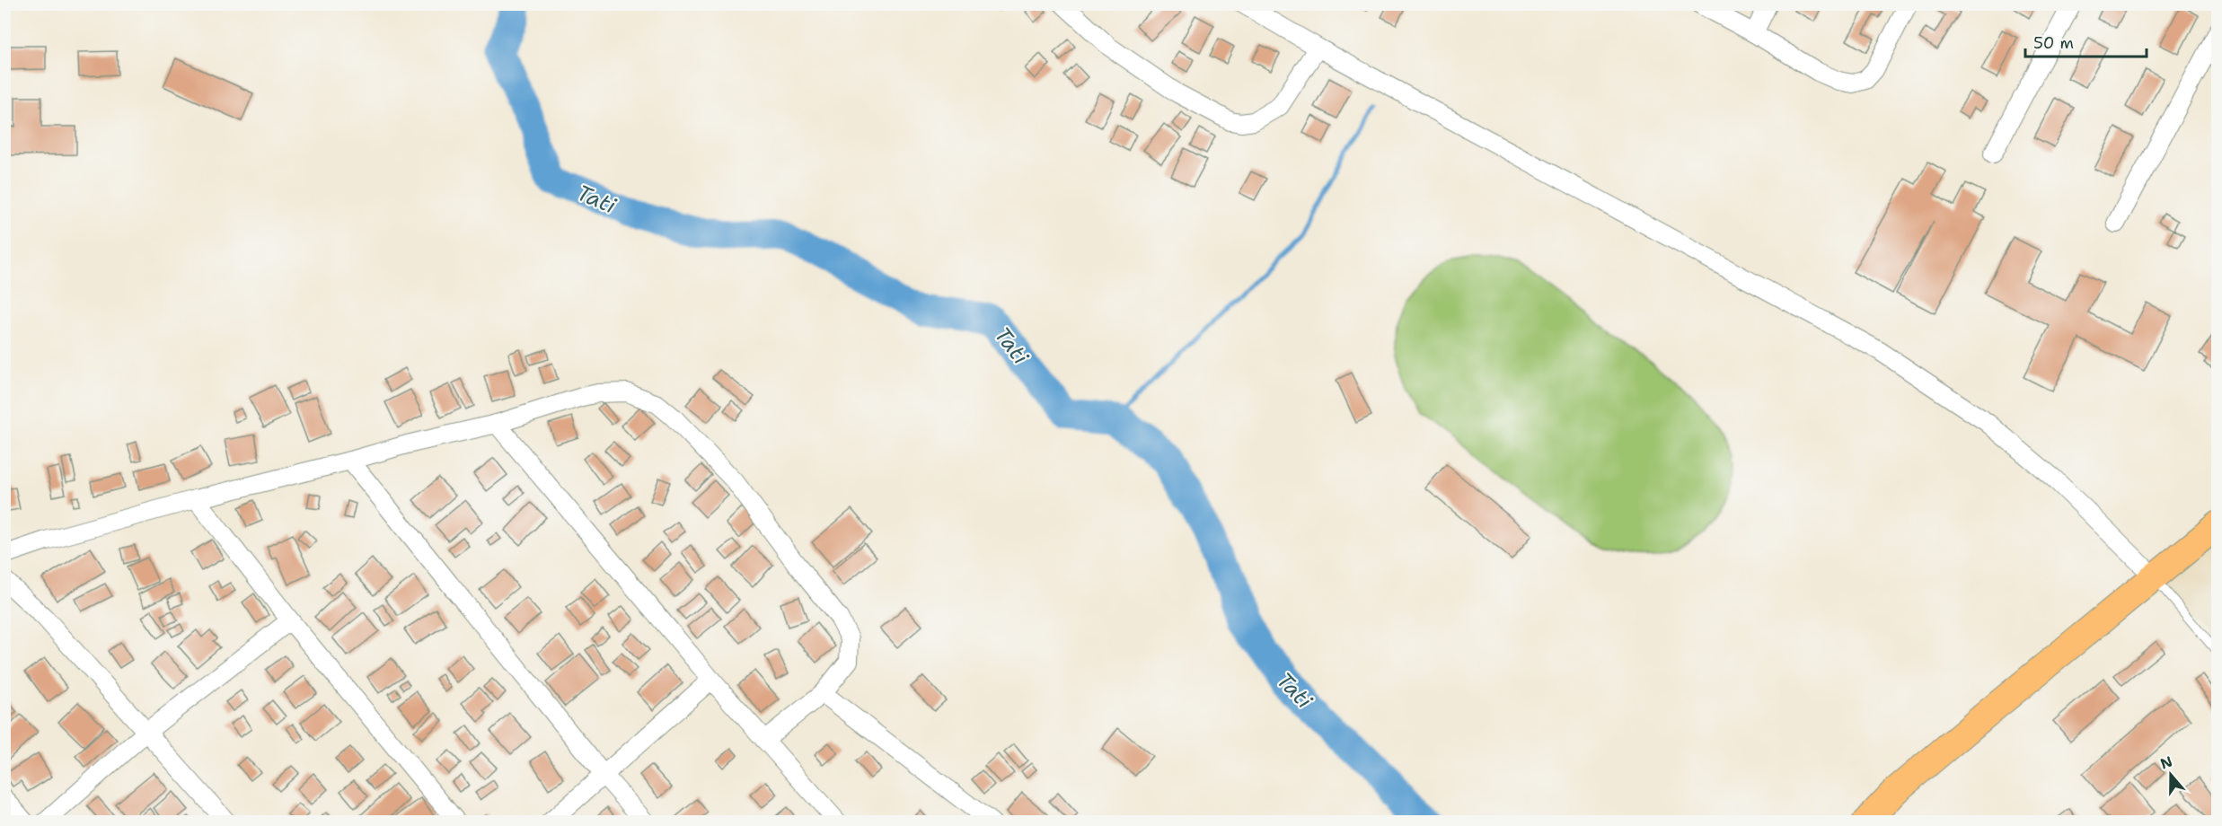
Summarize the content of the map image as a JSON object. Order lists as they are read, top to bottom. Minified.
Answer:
{"water":["Tati"],"scale_bar":"50 m","north":"top"}
